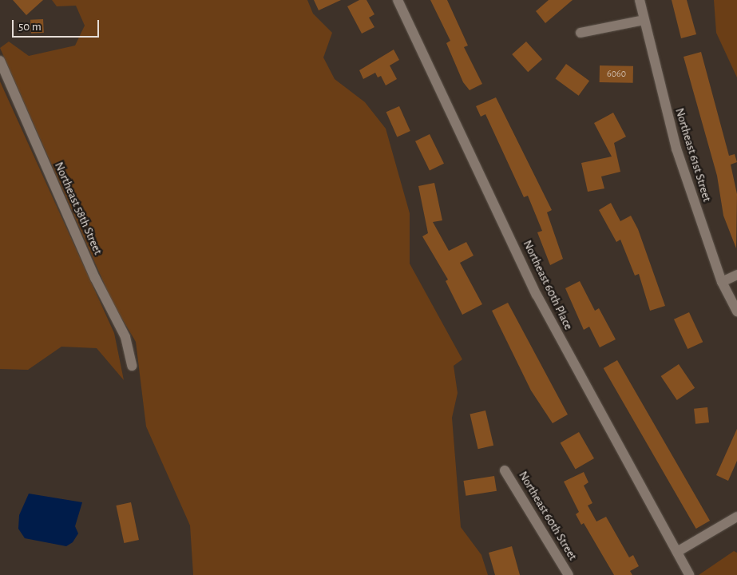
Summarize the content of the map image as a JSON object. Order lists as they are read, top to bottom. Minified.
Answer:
{"streets":{"street":["Northeast 61st Street","Northeast 58th Street","Northeast 60th Place","Northeast 60th Street"]},"house_numbers":["6060"],"scale_bar":"50 m"}
